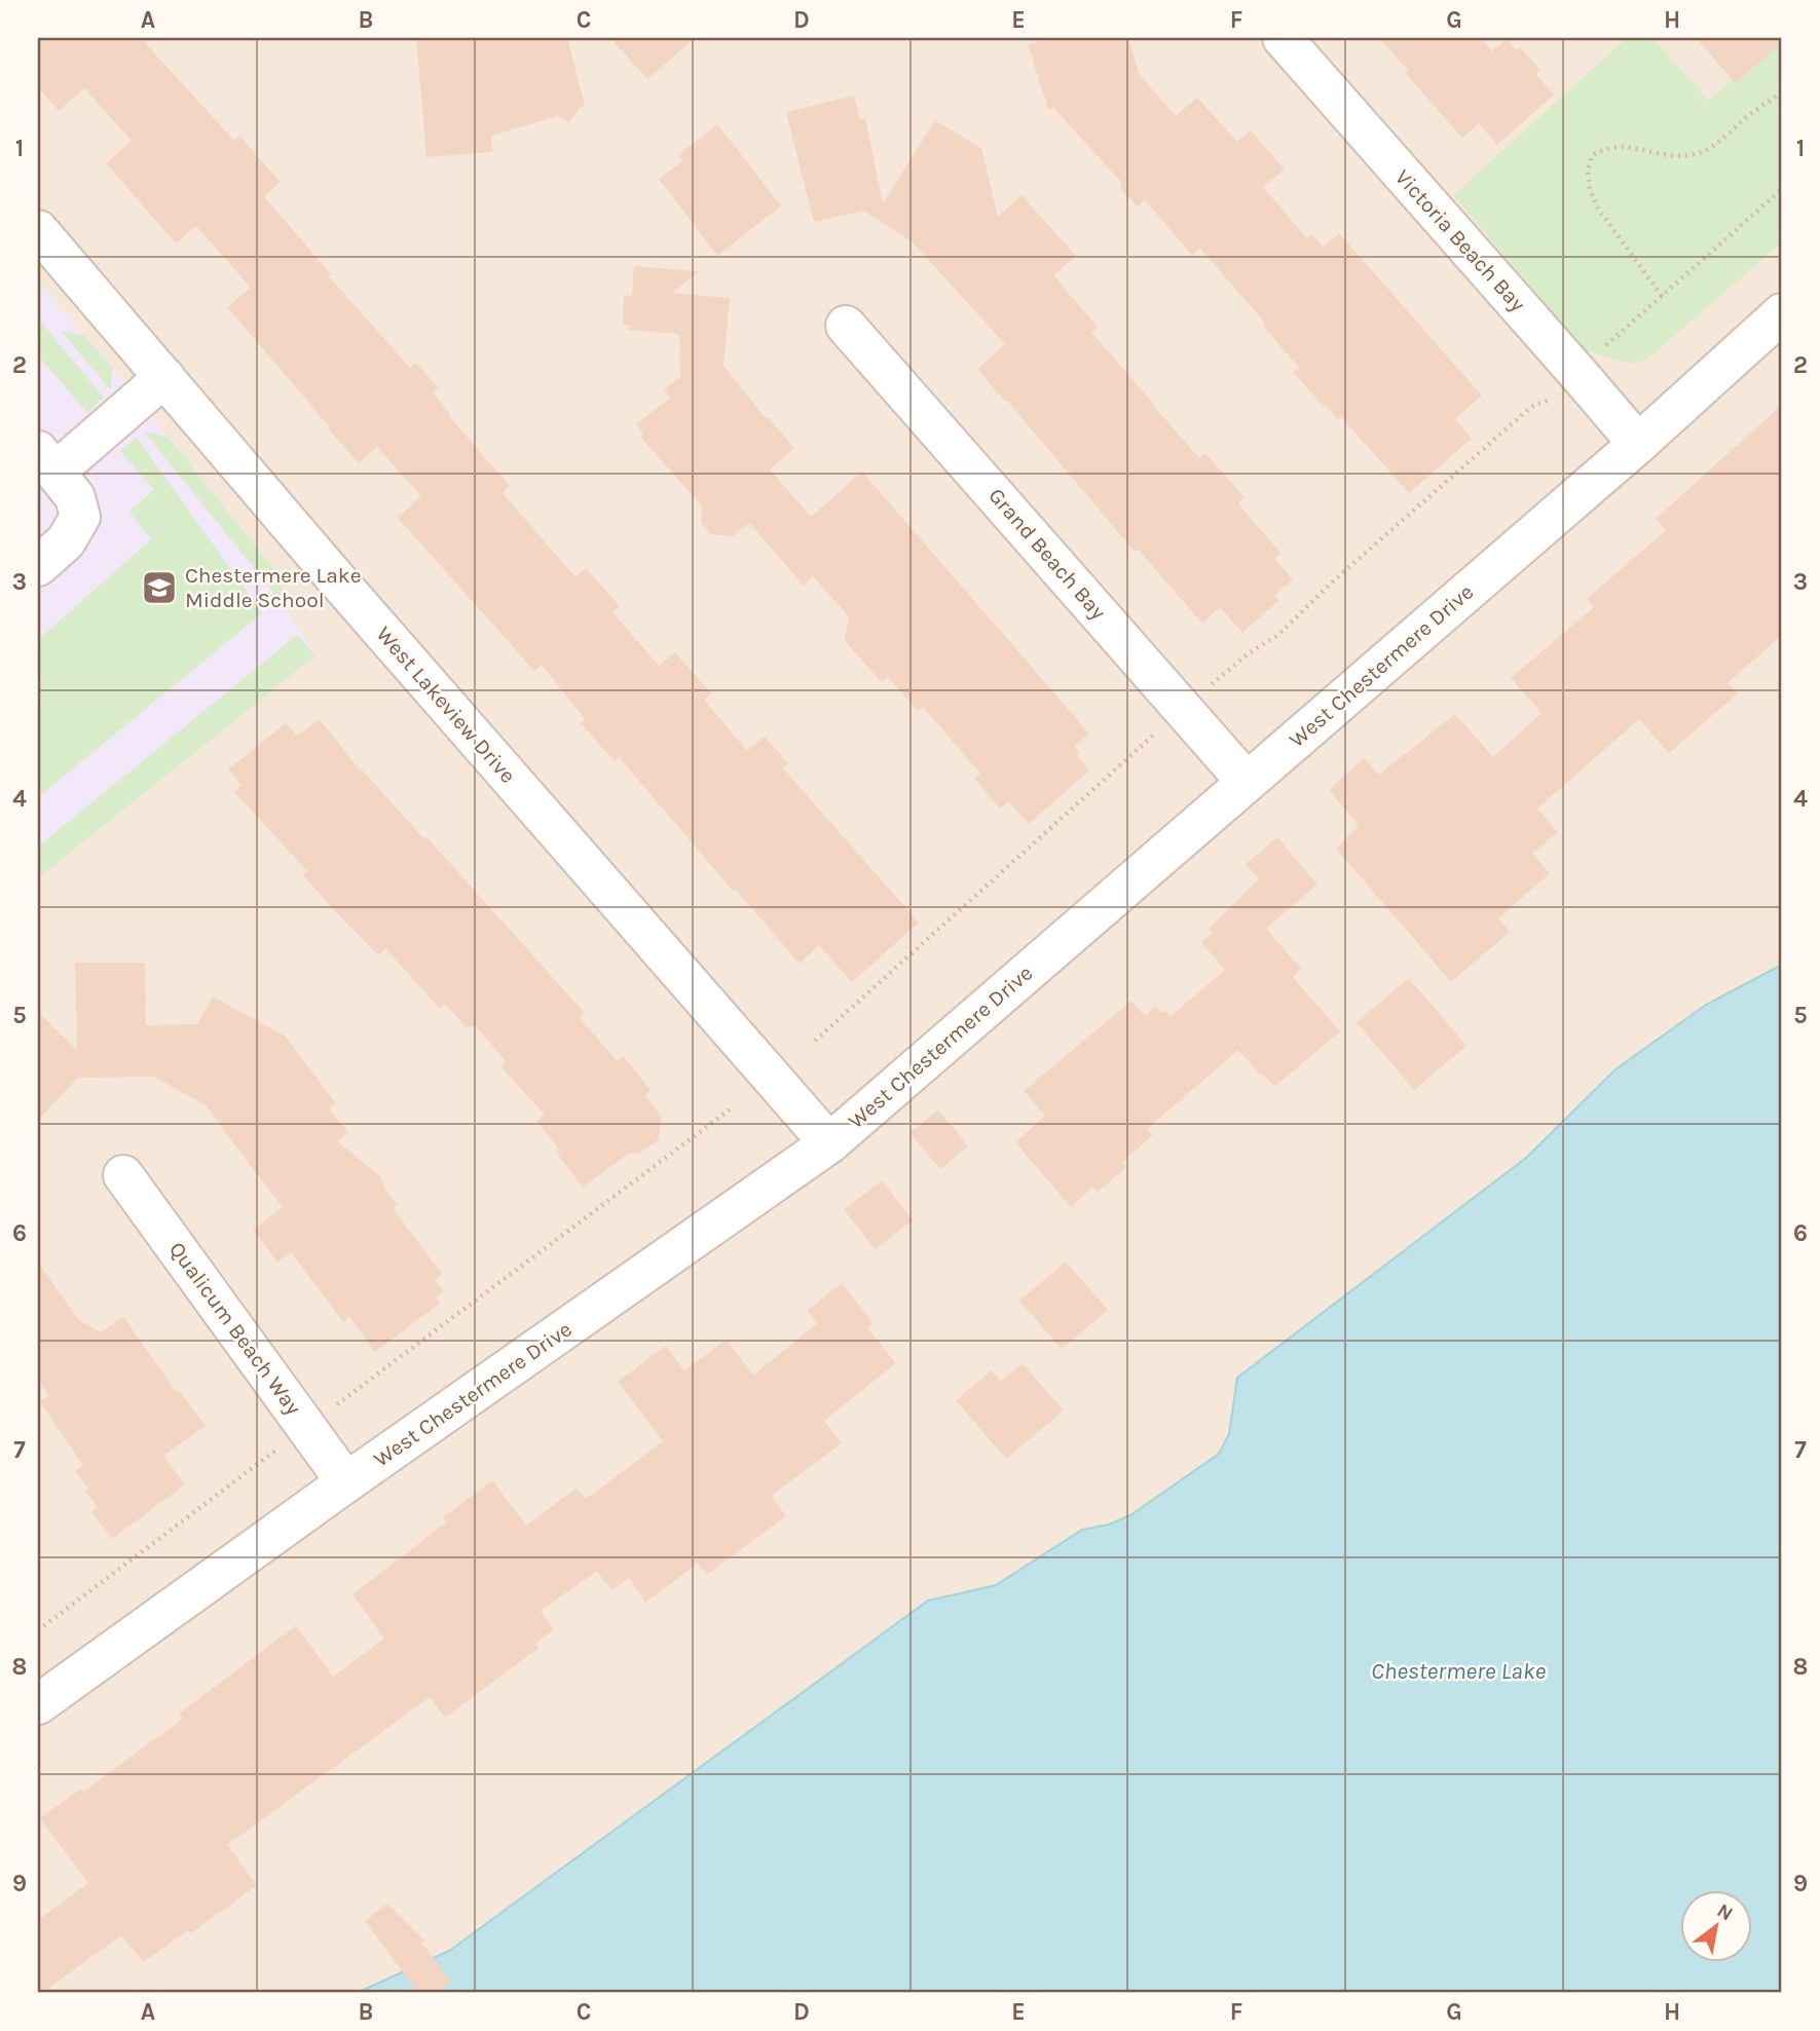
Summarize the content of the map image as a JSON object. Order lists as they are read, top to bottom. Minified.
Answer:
{"streets":{"street":["Victoria Beach Bay","Grand Beach Bay","West Chestermere Drive","West Lakeview Drive","Qualicum Beach Way"]},"crossings":[["Victoria Beach Bay","West Chestermere Drive"],["Grand Beach Bay","West Chestermere Drive"],["West Chestermere Drive","West Lakeview Drive"],["West Chestermere Drive","Qualicum Beach Way"]],"water":["Chestermere Lake"],"places":{"school or university":["Chestermere Lake Middle School"]},"north":"top right","grid":{"columns":["A","B","C","D","E","F","G","H"],"rows":["1","2","3","4","5","6","7","8","9"]}}
